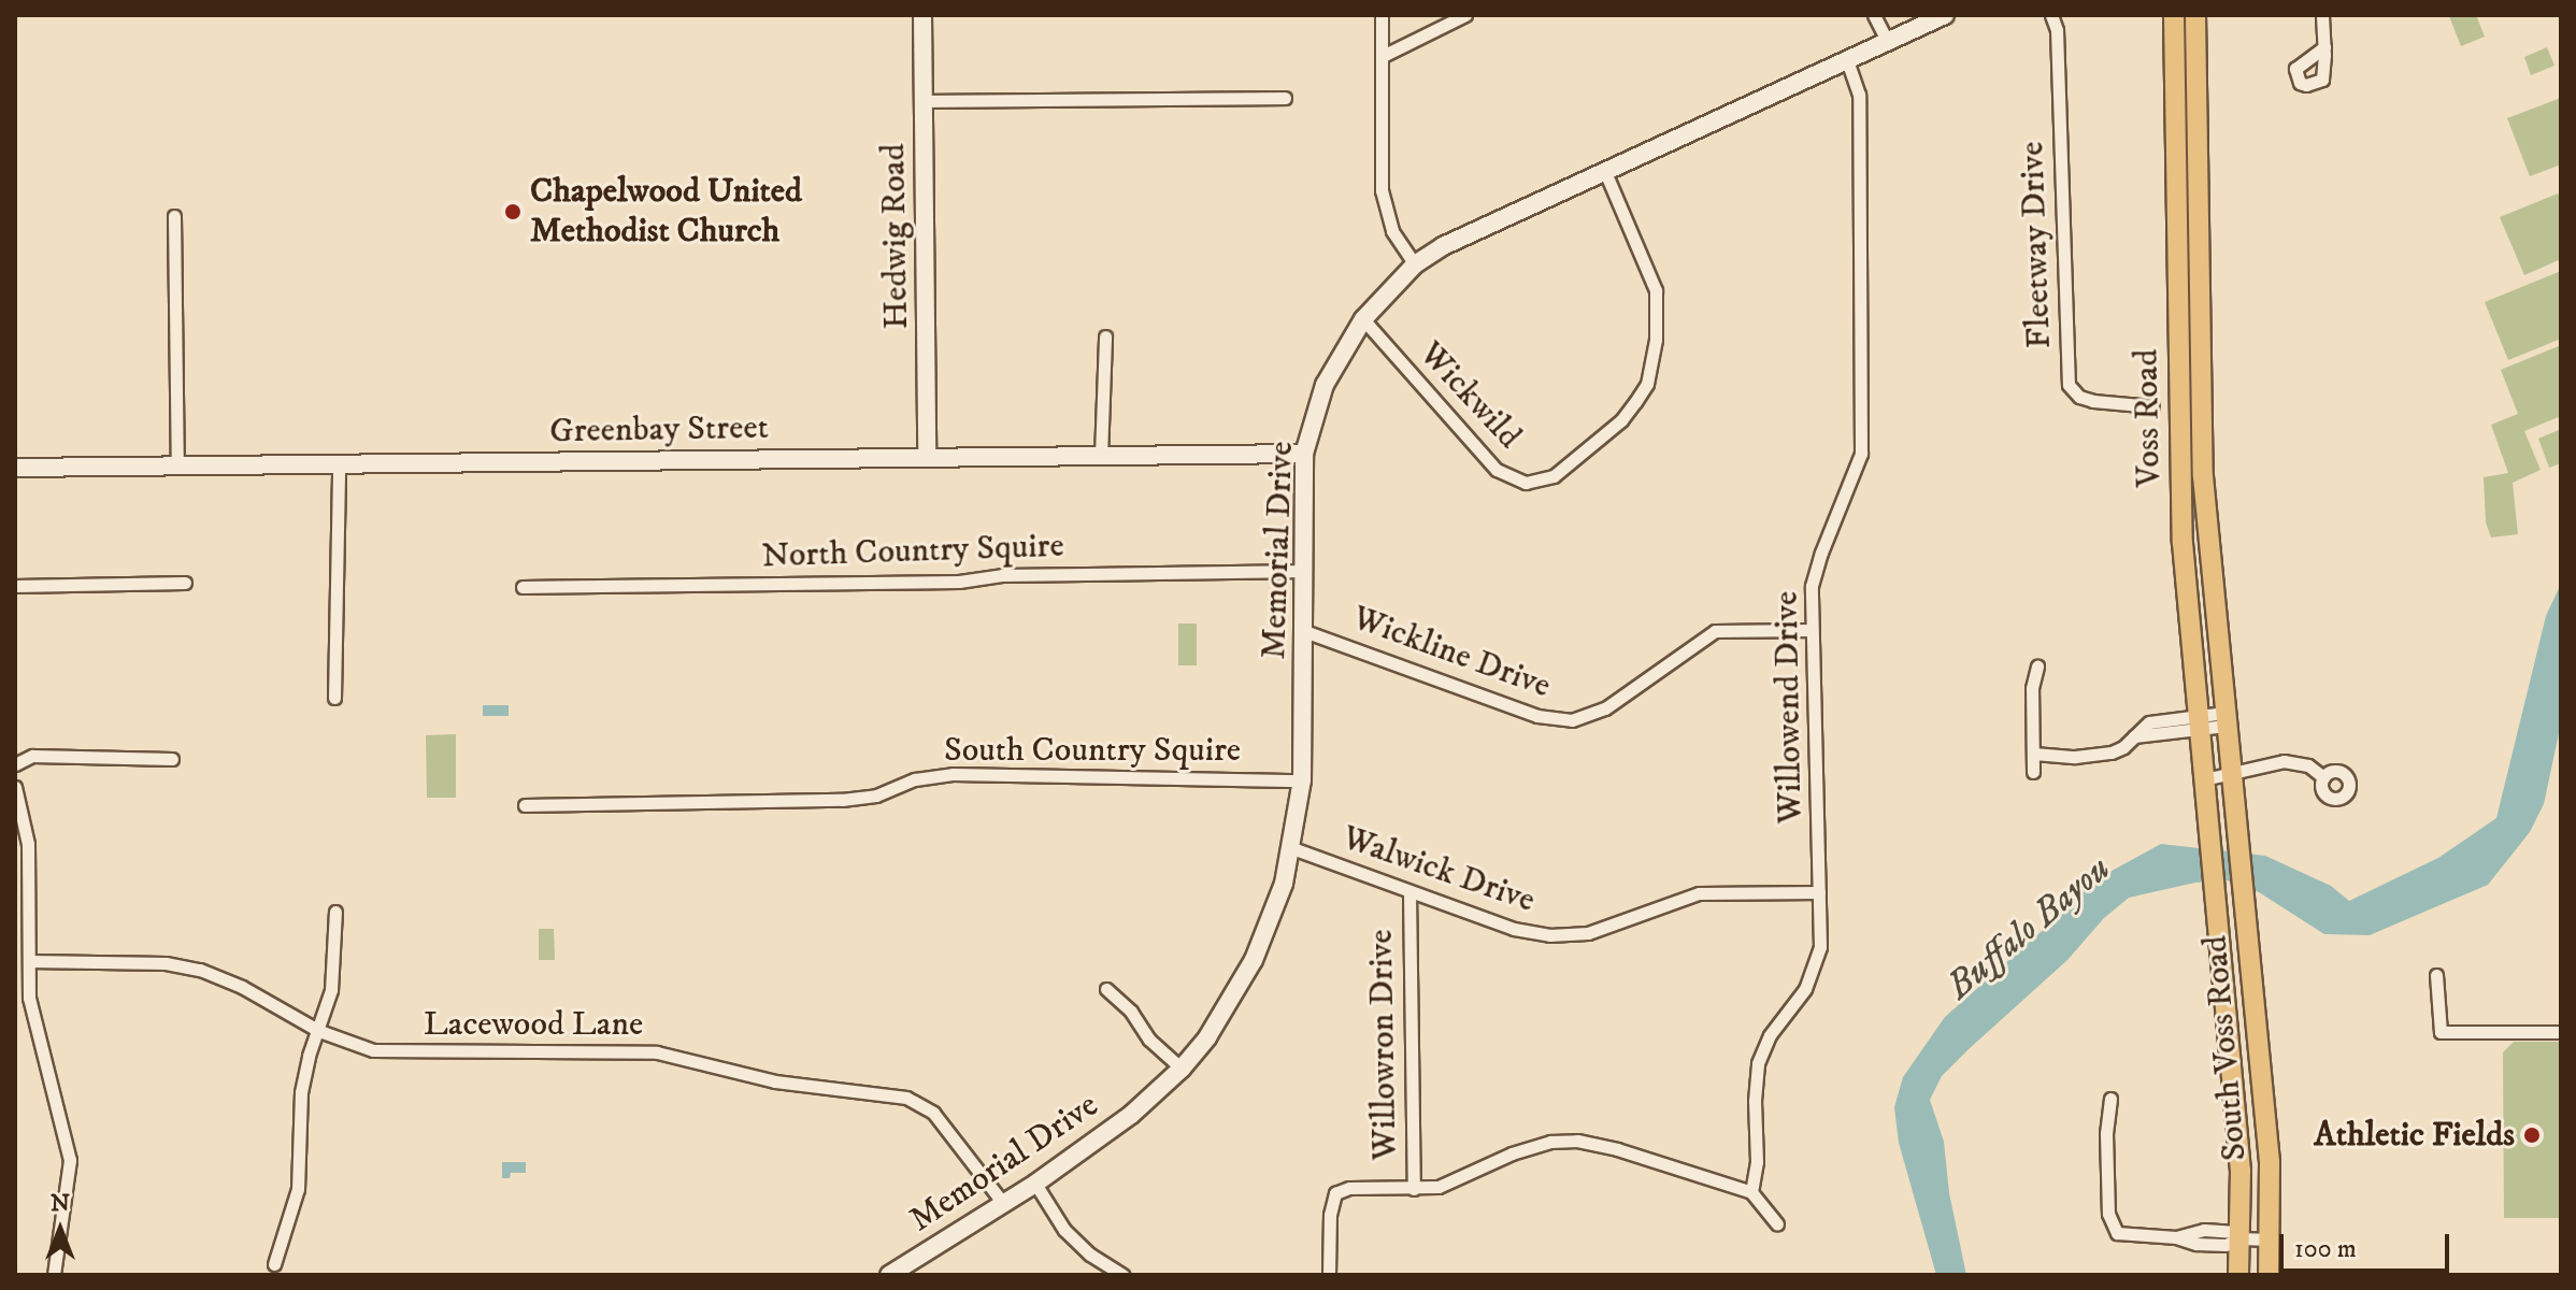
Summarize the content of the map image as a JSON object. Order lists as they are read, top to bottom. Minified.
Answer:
{"streets":{"main road":["Voss Road","South Voss Road"],"street":["Hedwig Road","Fleetway Drive","Wickwild","Greenbay Street","Memorial Drive","North Country Squire","Wickline Drive","Willowend Drive","South Country Squire","Walwick Drive","Lacewood Lane","Willowron Drive"]},"crossings":[["Hedwig Road","Greenbay Street"],["Wickwild","Memorial Drive"],["Voss Road","South Voss Road"],["Greenbay Street","Memorial Drive"],["Memorial Drive","North Country Squire"],["Memorial Drive","Wickline Drive"],["Memorial Drive","Willowend Drive"],["Memorial Drive","South Country Squire"],["Memorial Drive","Walwick Drive"],["Memorial Drive","Lacewood Lane"],["Wickline Drive","Willowend Drive"],["Willowend Drive","Walwick Drive"],["Walwick Drive","Willowron Drive"]],"water":["Buffalo Bayou"],"places":["Chapelwood United Methodist Church","Athletic Fields"],"scale_bar":"100 m","north":"top"}
